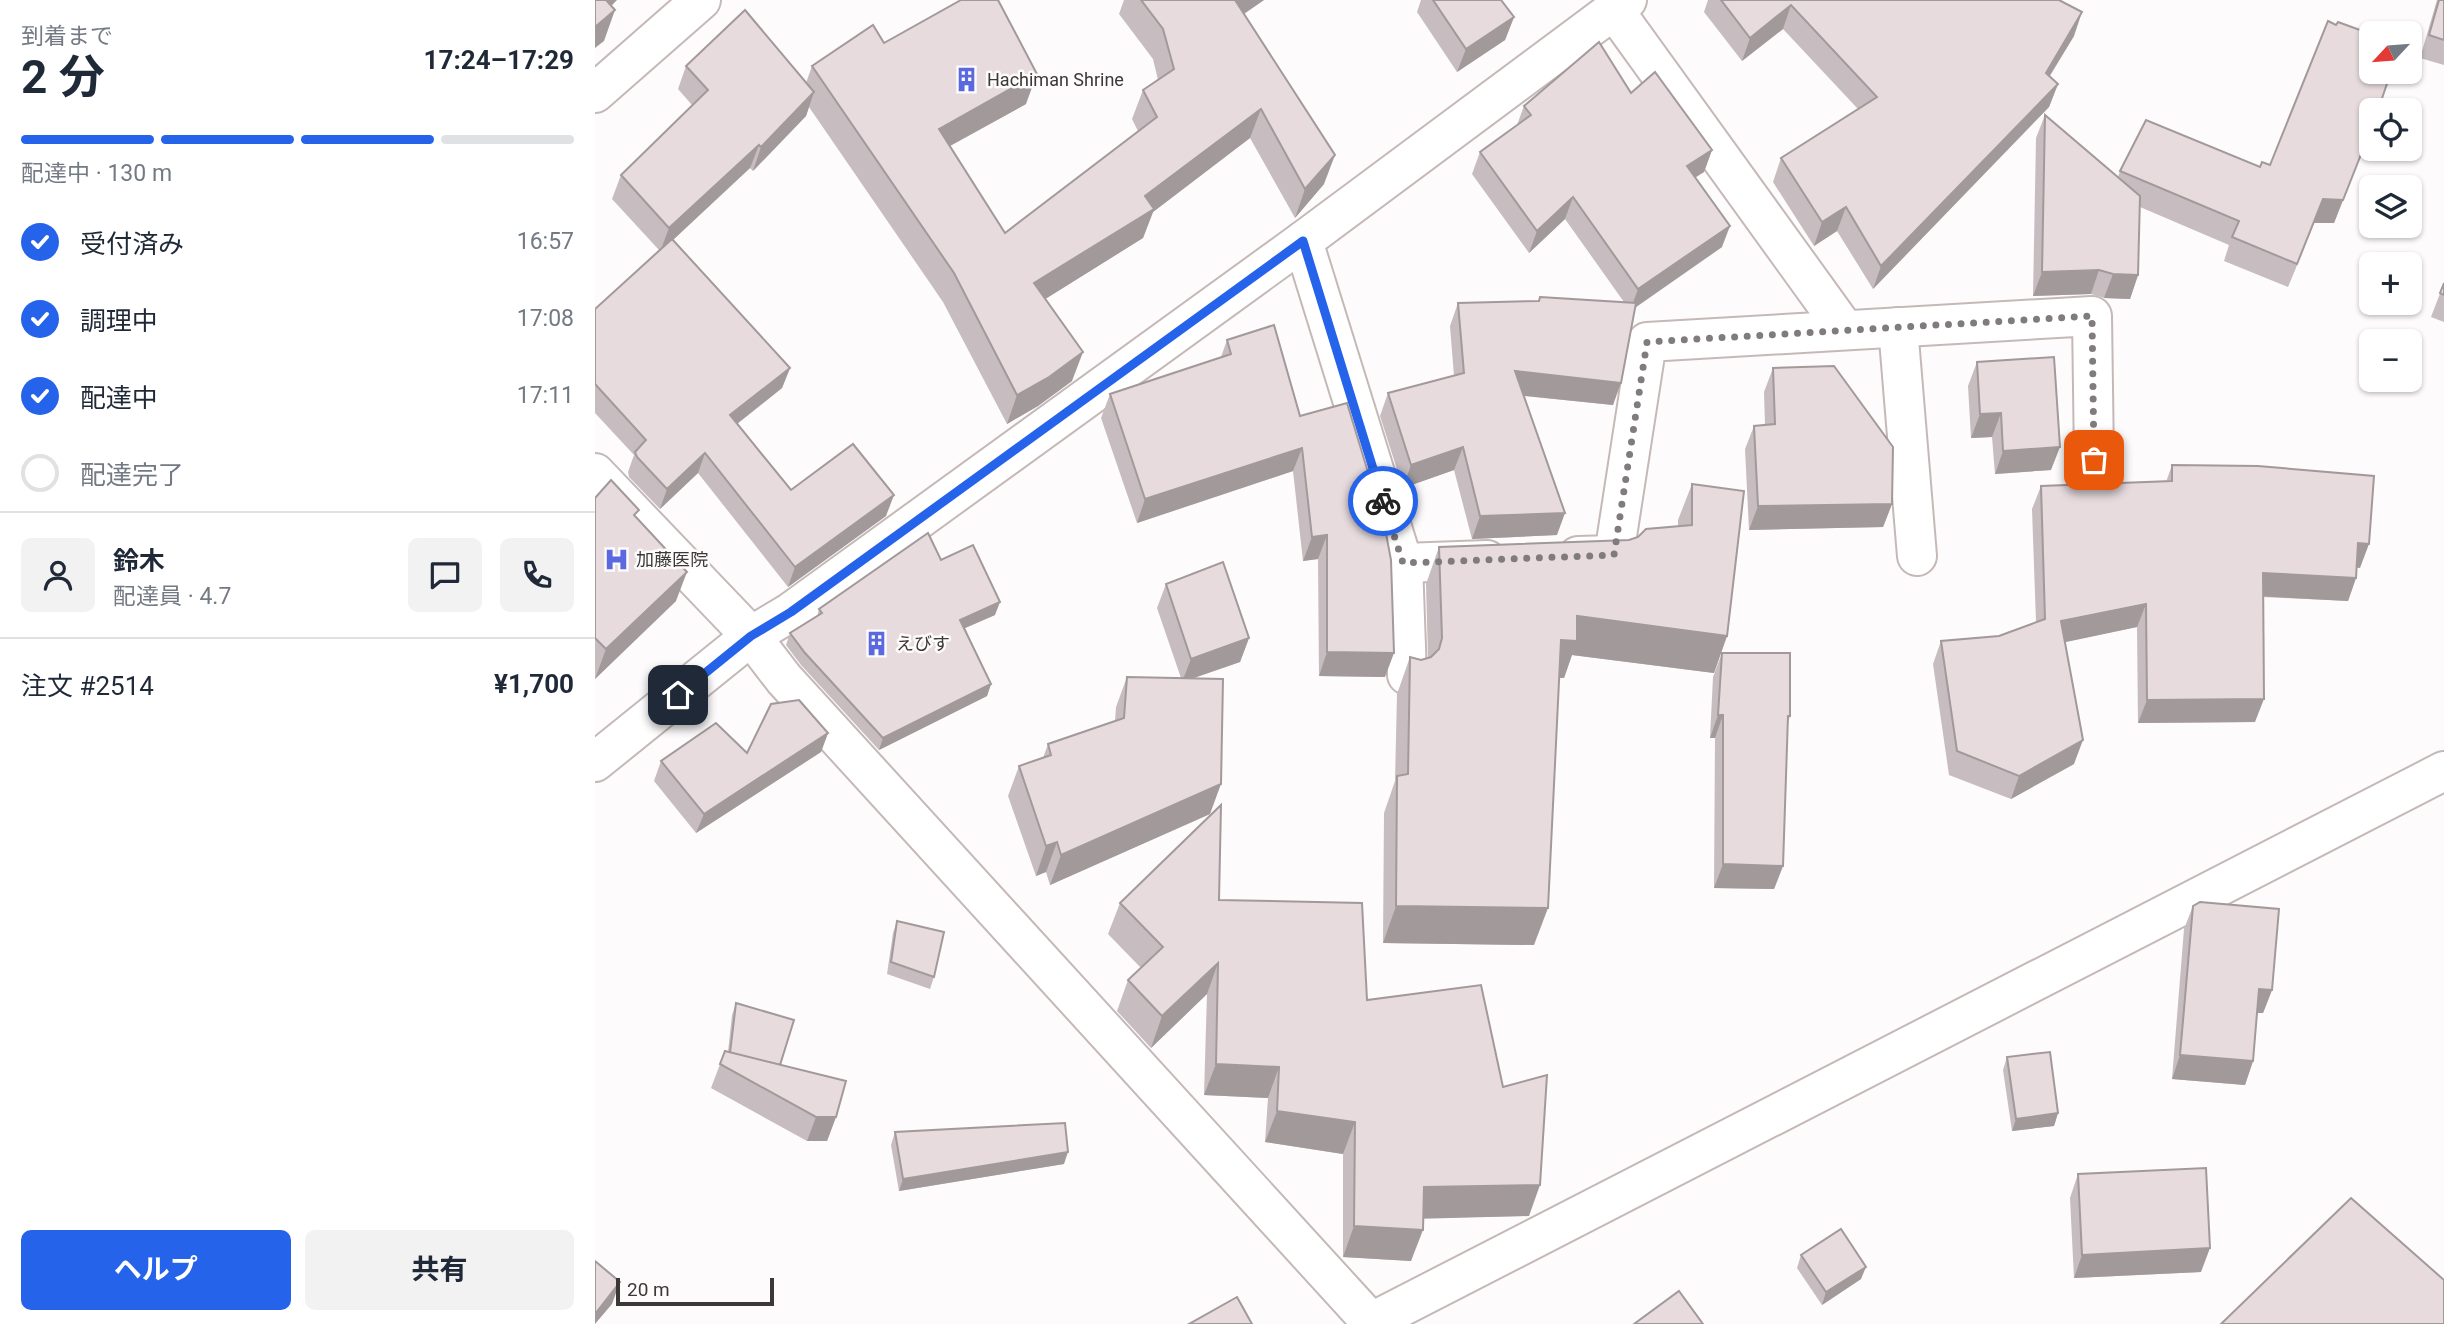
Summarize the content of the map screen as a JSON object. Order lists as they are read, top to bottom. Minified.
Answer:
{"places":{"building":["Hachiman Shrine","えびす"],"hospital":["加藤医院"]},"scale_bar":"20 m","north":"bottom left","page":{"heading":["2 分","到着まで","17:24–17:29"],"panel":["鈴木","配達員 · 4.7","注文 #2514","¥1,700"],"map_buttons":["+","−"],"bar":"配達中 · 130 m","list":[["受付済み","16:57"],["調理中","17:08"],["配達中","17:11"],"配達完了"],"buttons":["ヘルプ","共有"],"scale":"20 m"}}
